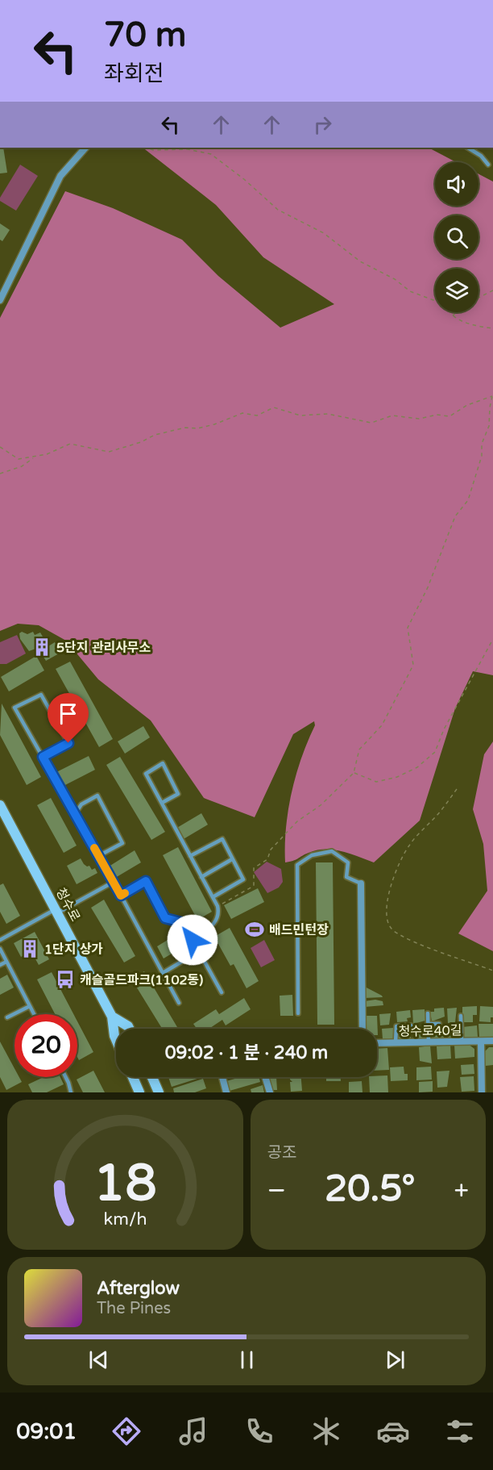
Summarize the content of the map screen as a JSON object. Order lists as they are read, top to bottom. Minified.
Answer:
{"streets":{"main road":["청수로"],"street":["청수로40길"]},"places":{"building":["5단지 관리사무소","1단지 상가"],"sports":["배드민턴장"],"bus stop":["캐슬골드파크(1102동)"]},"page":{"turn":["70 m","좌회전"],"limit":"20","trip":"09:02 · 1 분 · 240 m","tile":"공조","heat":["−","20.5°","+"],"song":["Afterglow","The Pines"],"tabs":"09:01","gauge":["18","km/h"]}}
